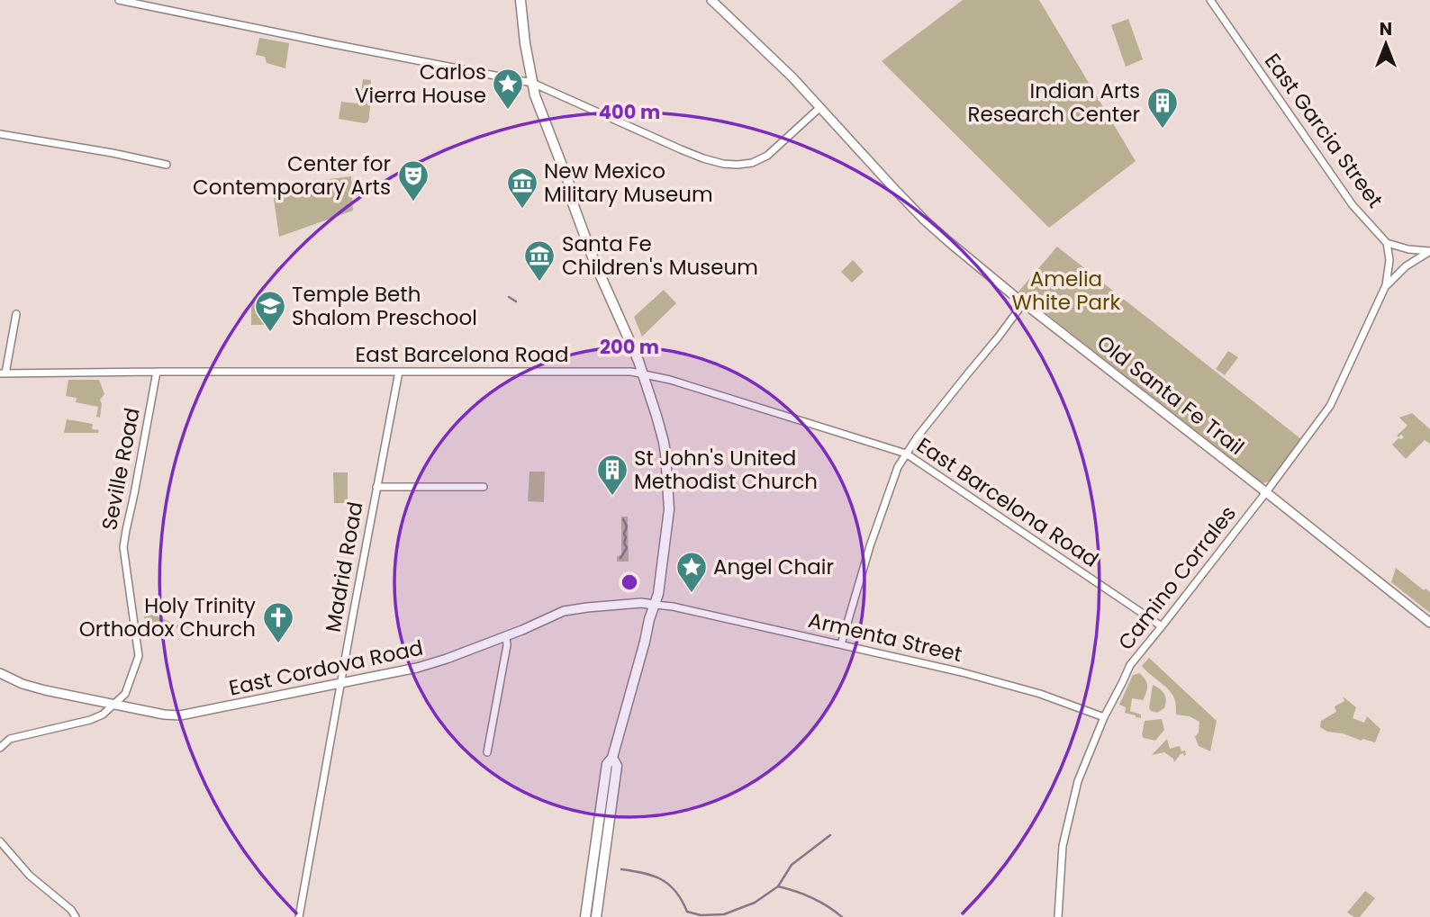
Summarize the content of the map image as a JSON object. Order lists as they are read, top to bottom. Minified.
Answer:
{"streets":{"street":["East Garcia Street","East Barcelona Road","Old Santa Fe Trail","Seville Road","Madrid Road","Camino Corrales","Armenta Street","East Cordova Road"]},"crossings":[["East Garcia Street","Camino Corrales"],["East Barcelona Road","Seville Road"],["East Barcelona Road","Madrid Road"],["East Barcelona Road","Camino Corrales"],["Old Santa Fe Trail","Camino Corrales"],["Seville Road","East Cordova Road"],["Madrid Road","East Cordova Road"],["Camino Corrales","Armenta Street"],["Armenta Street","East Cordova Road"]],"parks":["Amelia White Park"],"places":{"place":["Carlos Vierra House","Angel Chair"],"building":["Indian Arts Research Center","St John's United Methodist Church"],"theatre":["Center for Contemporary Arts"],"museum":["New Mexico Military Museum","Santa Fe Children's Museum"],"school or university":["Temple Beth Shalom Preschool"],"church":["Holy Trinity Orthodox Church"]},"north":"top","rings":["400 m","200 m"]}
